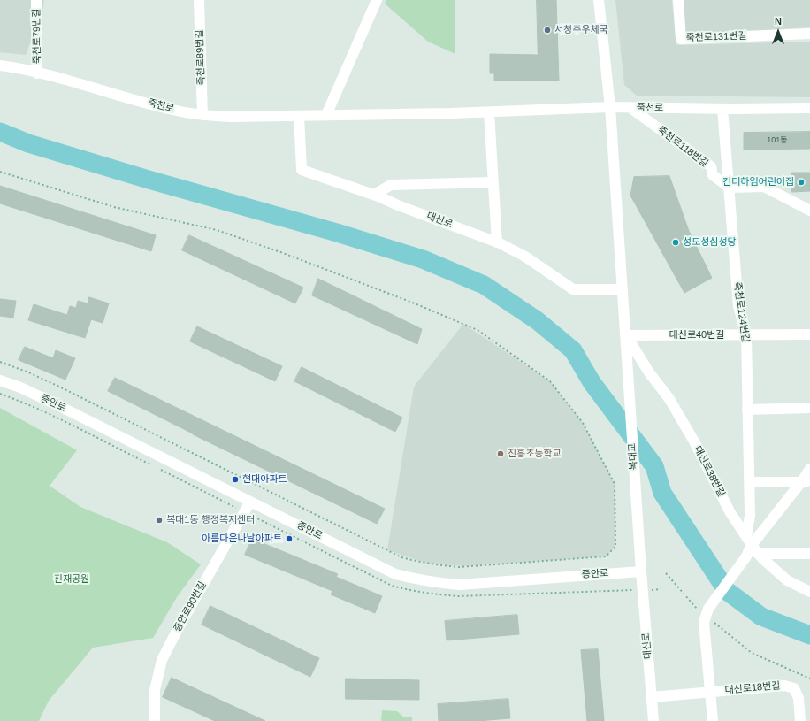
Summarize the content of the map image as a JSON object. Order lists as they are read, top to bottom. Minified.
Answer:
{"streets":{"street":["죽천로79번길","죽천로131번길","죽천로89번길","죽천로","죽천로118번길","대신로","죽천로124번길","대신로40번길","증안로","복대교","대신로38번길","증안로90번길","대신로18번길"]},"crossings":[["죽천로79번길","죽천로"],["죽천로89번길","죽천로"],["죽천로","죽천로118번길"],["죽천로","대신로"],["죽천로","죽천로124번길"],["죽천로118번길","죽천로124번길"],["대신로","증안로"],["대신로","복대교"],["대신로","대신로18번길"],["죽천로124번길","대신로40번길"],["죽천로124번길","대신로38번길"],["대신로40번길","복대교"],["대신로40번길","대신로38번길"],["증안로","복대교"],["증안로","증안로90번길"],["복대교","대신로38번길"]],"parks":["진재공원"],"places":["서청주우체국","킨더하임어린이집","성모성심성당","진흥초등학교","현대아파트","복대1동 행정복지센터","아름다운나날아파트"],"house_numbers":["101동"],"north":"top"}
